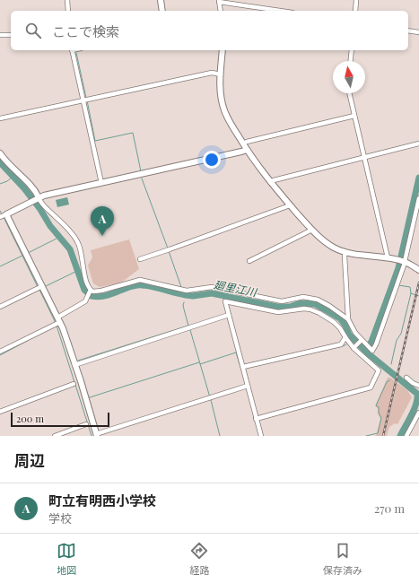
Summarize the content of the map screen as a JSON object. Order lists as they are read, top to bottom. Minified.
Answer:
{"water":["廻里江川"],"scale_bar":"200 m","north":"top","page":{"search":"ここで検索","pins":"A","scale":"200 m","heading":"周辺","list":[{"mark":"A","name":"町立有明西小学校","note":"学校","value":"270 m"}],"nav":["地図","経路","保存済み"]}}
